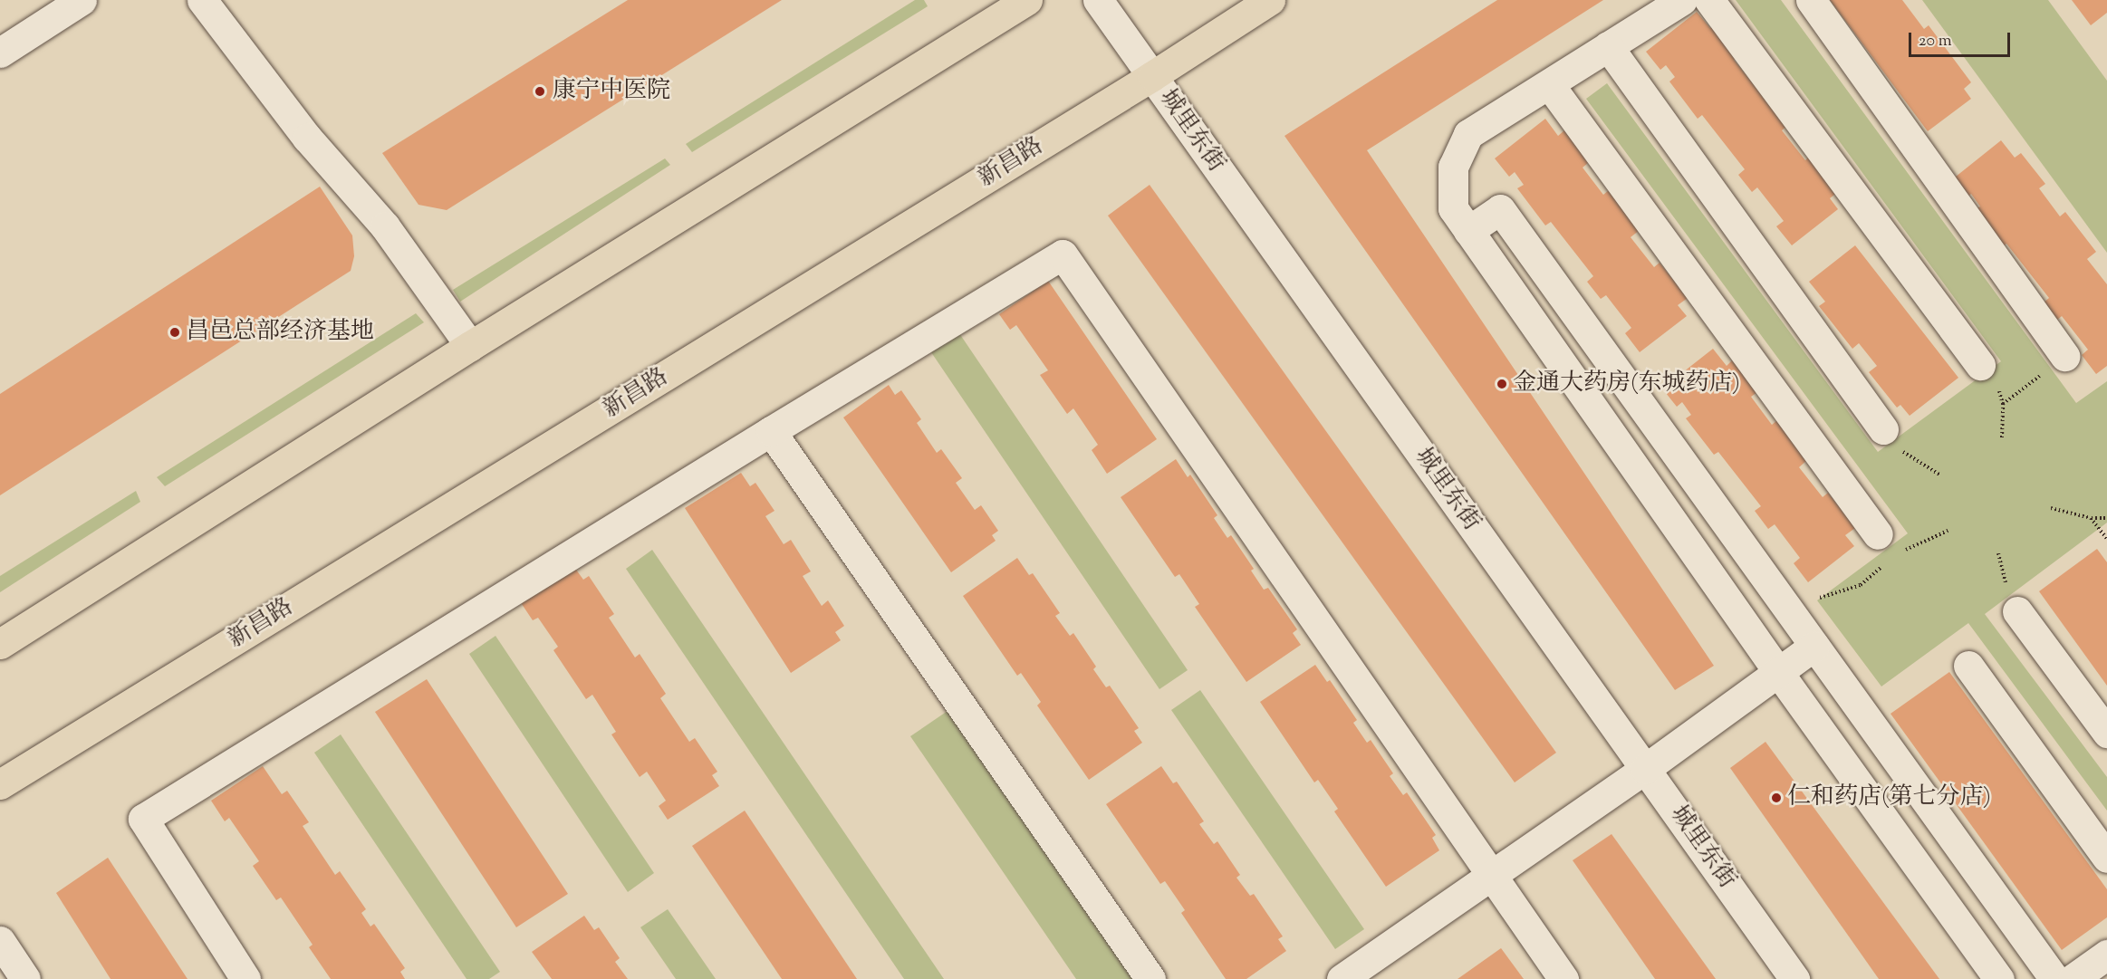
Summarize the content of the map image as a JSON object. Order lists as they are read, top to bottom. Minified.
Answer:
{"streets":{"main road":["新昌路"],"street":["城里东街"]},"crossings":[["城里东街","新昌路"]],"places":["康宁中医院","昌邑总部经济基地","金通大药房(东城药店)","仁和药店(第七分店)"],"scale_bar":"20 m"}
